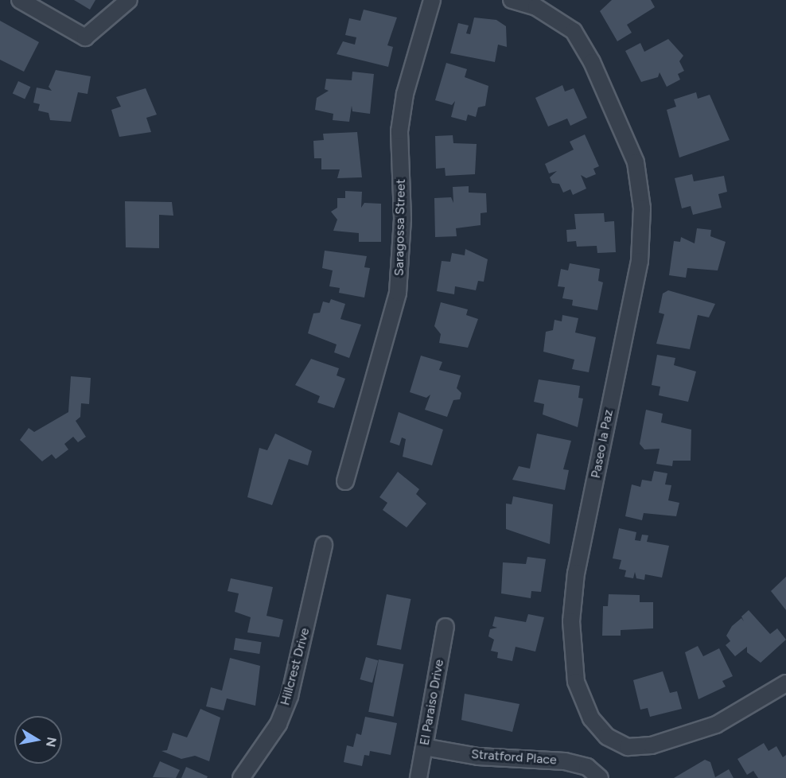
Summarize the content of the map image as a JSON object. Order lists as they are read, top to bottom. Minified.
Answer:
{"streets":{"street":["Saragossa Street","Paseo la Paz","Hillcrest Drive","El Paraiso Drive","Stratford Place"]},"crossings":[["El Paraiso Drive","Stratford Place"]],"north":"right"}
